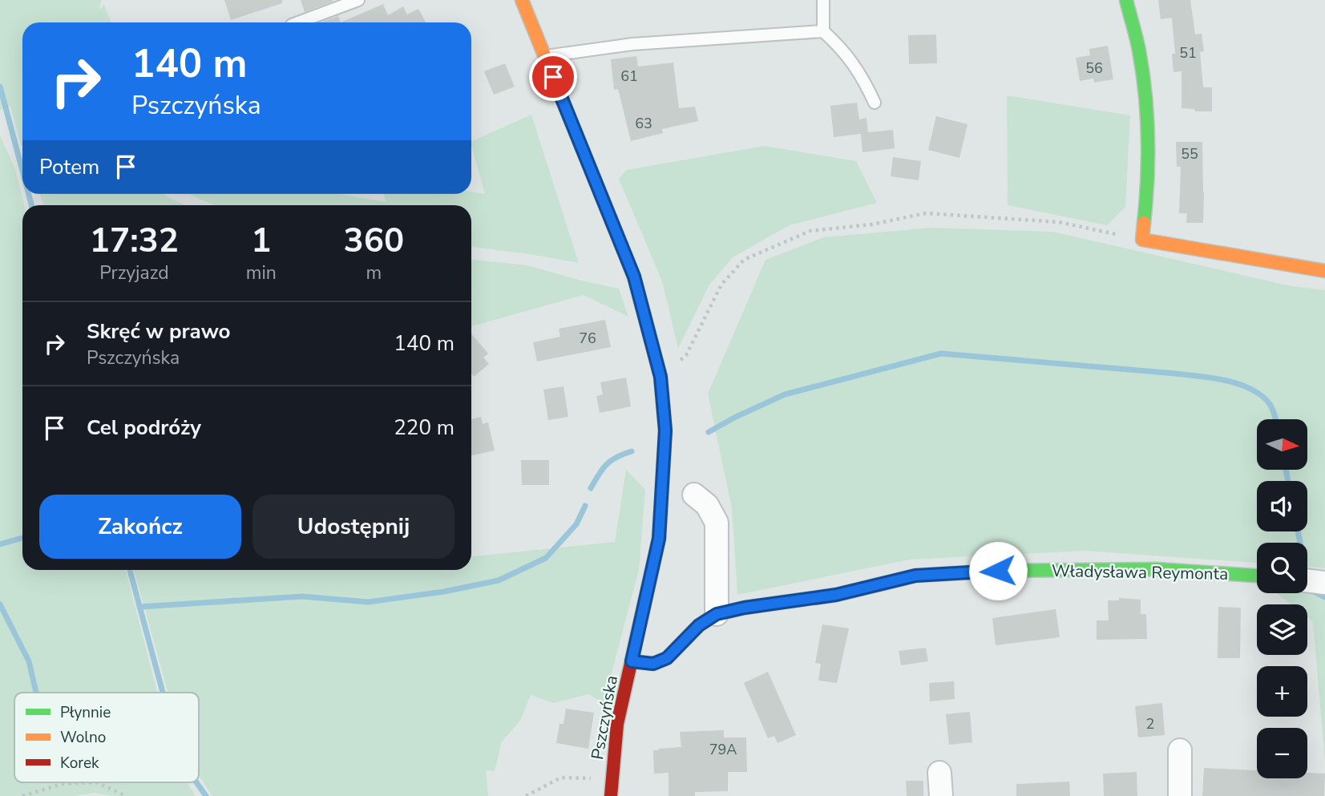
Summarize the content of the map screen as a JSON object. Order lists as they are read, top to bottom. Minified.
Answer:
{"streets":{"street":["Władysława Reymonta","Pszczyńska"]},"crossings":[["Władysława Reymonta","Pszczyńska"]],"house_numbers":["51","56","61","63","55","76","2","79A"],"legend":["Płynnie","Wolno","Korek"],"north":"right","page":{"turn":["140 m","Pszczyńska"],"then":"Potem","eta":["17:32","Przyjazd","1","min","360","m"],"list":[{"name":"Skręć w prawo","note":"Pszczyńska","value":"140 m"},{"name":"Cel podróży","value":"220 m"}],"map_buttons":["+","−"],"buttons":["Zakończ","Udostępnij"]}}
